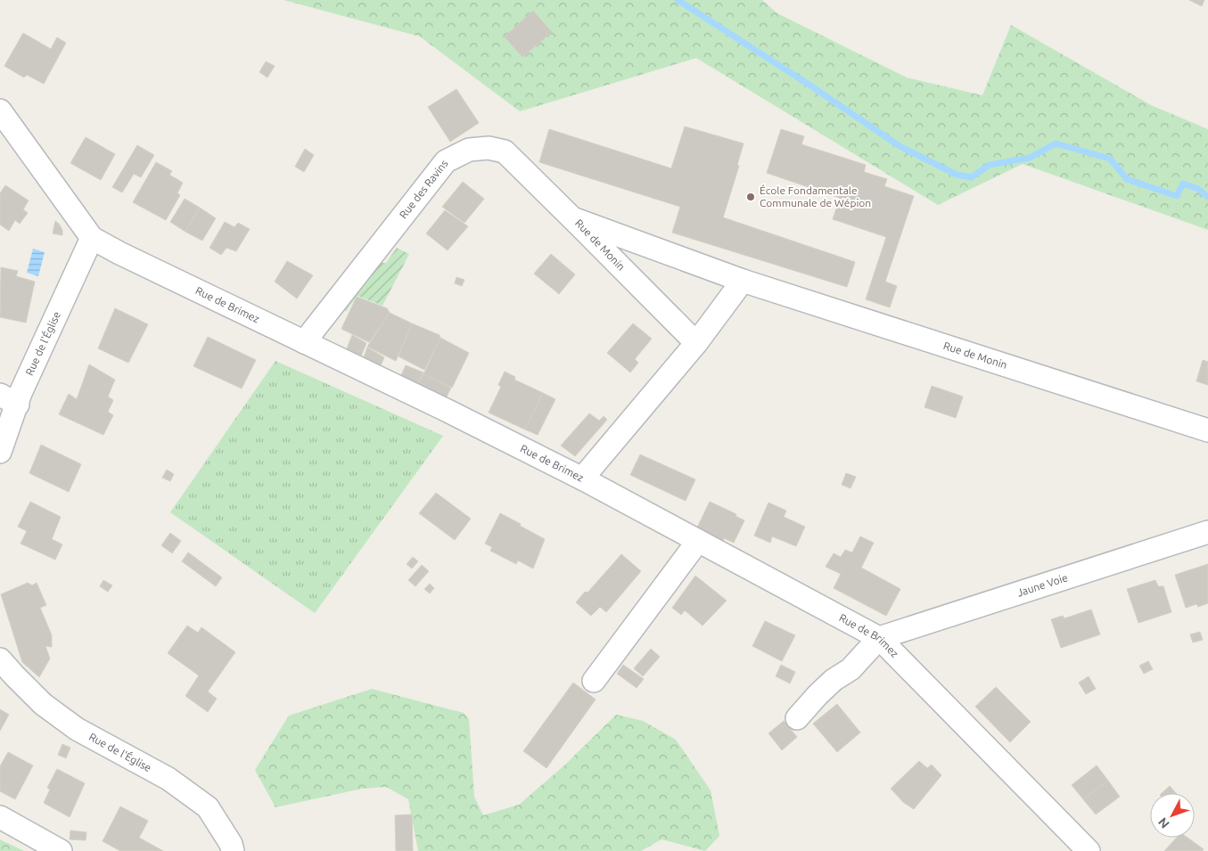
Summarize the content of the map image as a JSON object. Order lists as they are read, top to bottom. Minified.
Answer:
{"streets":{"street":["Rue des Ravins","Rue de Monin","Rue de Brimez","Rue de l'Église","Jaune Voie"]},"crossings":[["Rue des Ravins","Rue de Monin"],["Rue des Ravins","Rue de Brimez"],["Rue de Brimez","Rue de l'Église"],["Rue de Brimez","Jaune Voie"]],"places":["École Fondamentale Communale de Wépion"],"north":"bottom left"}
